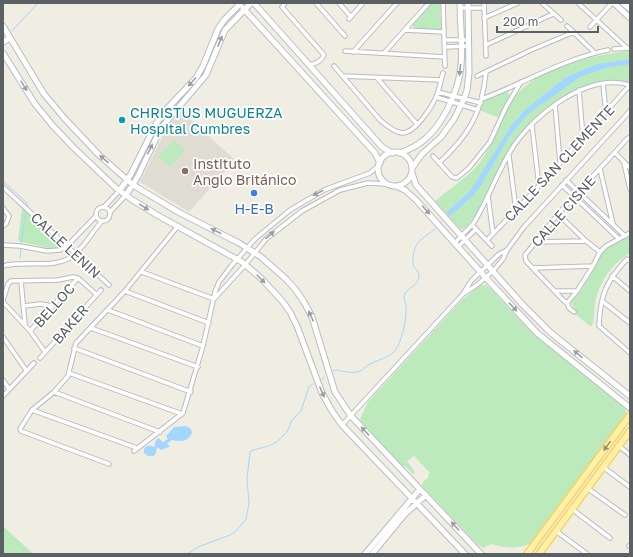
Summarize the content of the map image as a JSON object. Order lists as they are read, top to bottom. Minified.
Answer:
{"streets":{"street":["CALLE SAN CLEMENTE","CALLE CISNE","CALLE LENIN","BELLOC","BAKER"]},"places":["CHRISTUS MUGUERZA Hospital Cumbres","Instituto Anglo Británico","H-E-B"],"scale_bar":"200 m"}
